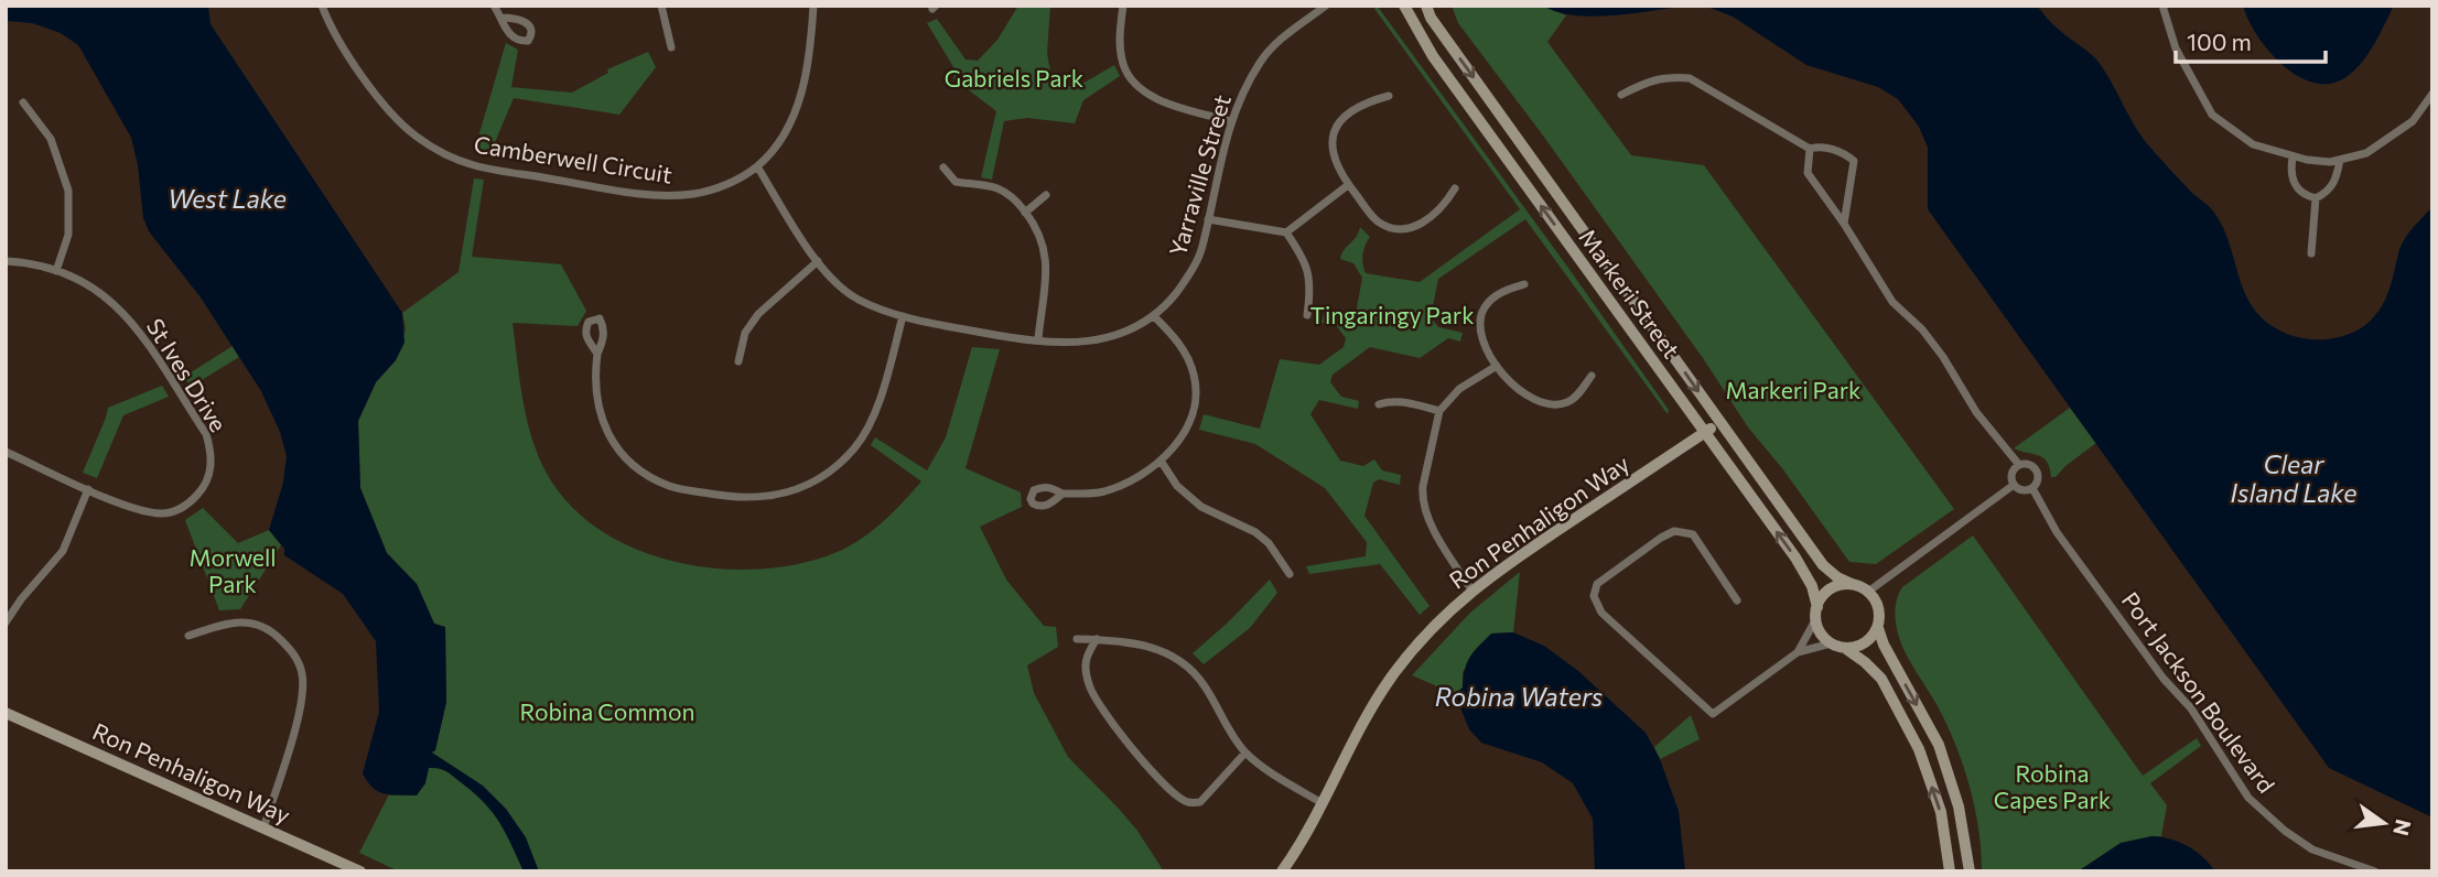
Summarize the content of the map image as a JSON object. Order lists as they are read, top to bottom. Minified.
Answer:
{"streets":{"main road":["Markeri Street","Ron Penhaligon Way"],"street":["Camberwell Circuit","Yarraville Street","St Ives Drive","Port Jackson Boulevard"]},"crossings":[["Camberwell Circuit","Yarraville Street"],["Markeri Street","Ron Penhaligon Way"]],"water":["West Lake","Clear Island Lake","Robina Waters"],"parks":["Gabriels Park","Tingaringy Park","Markeri Park","Morwell Park","Robina Common","Robina Capes Park"],"scale_bar":"100 m","north":"right"}
